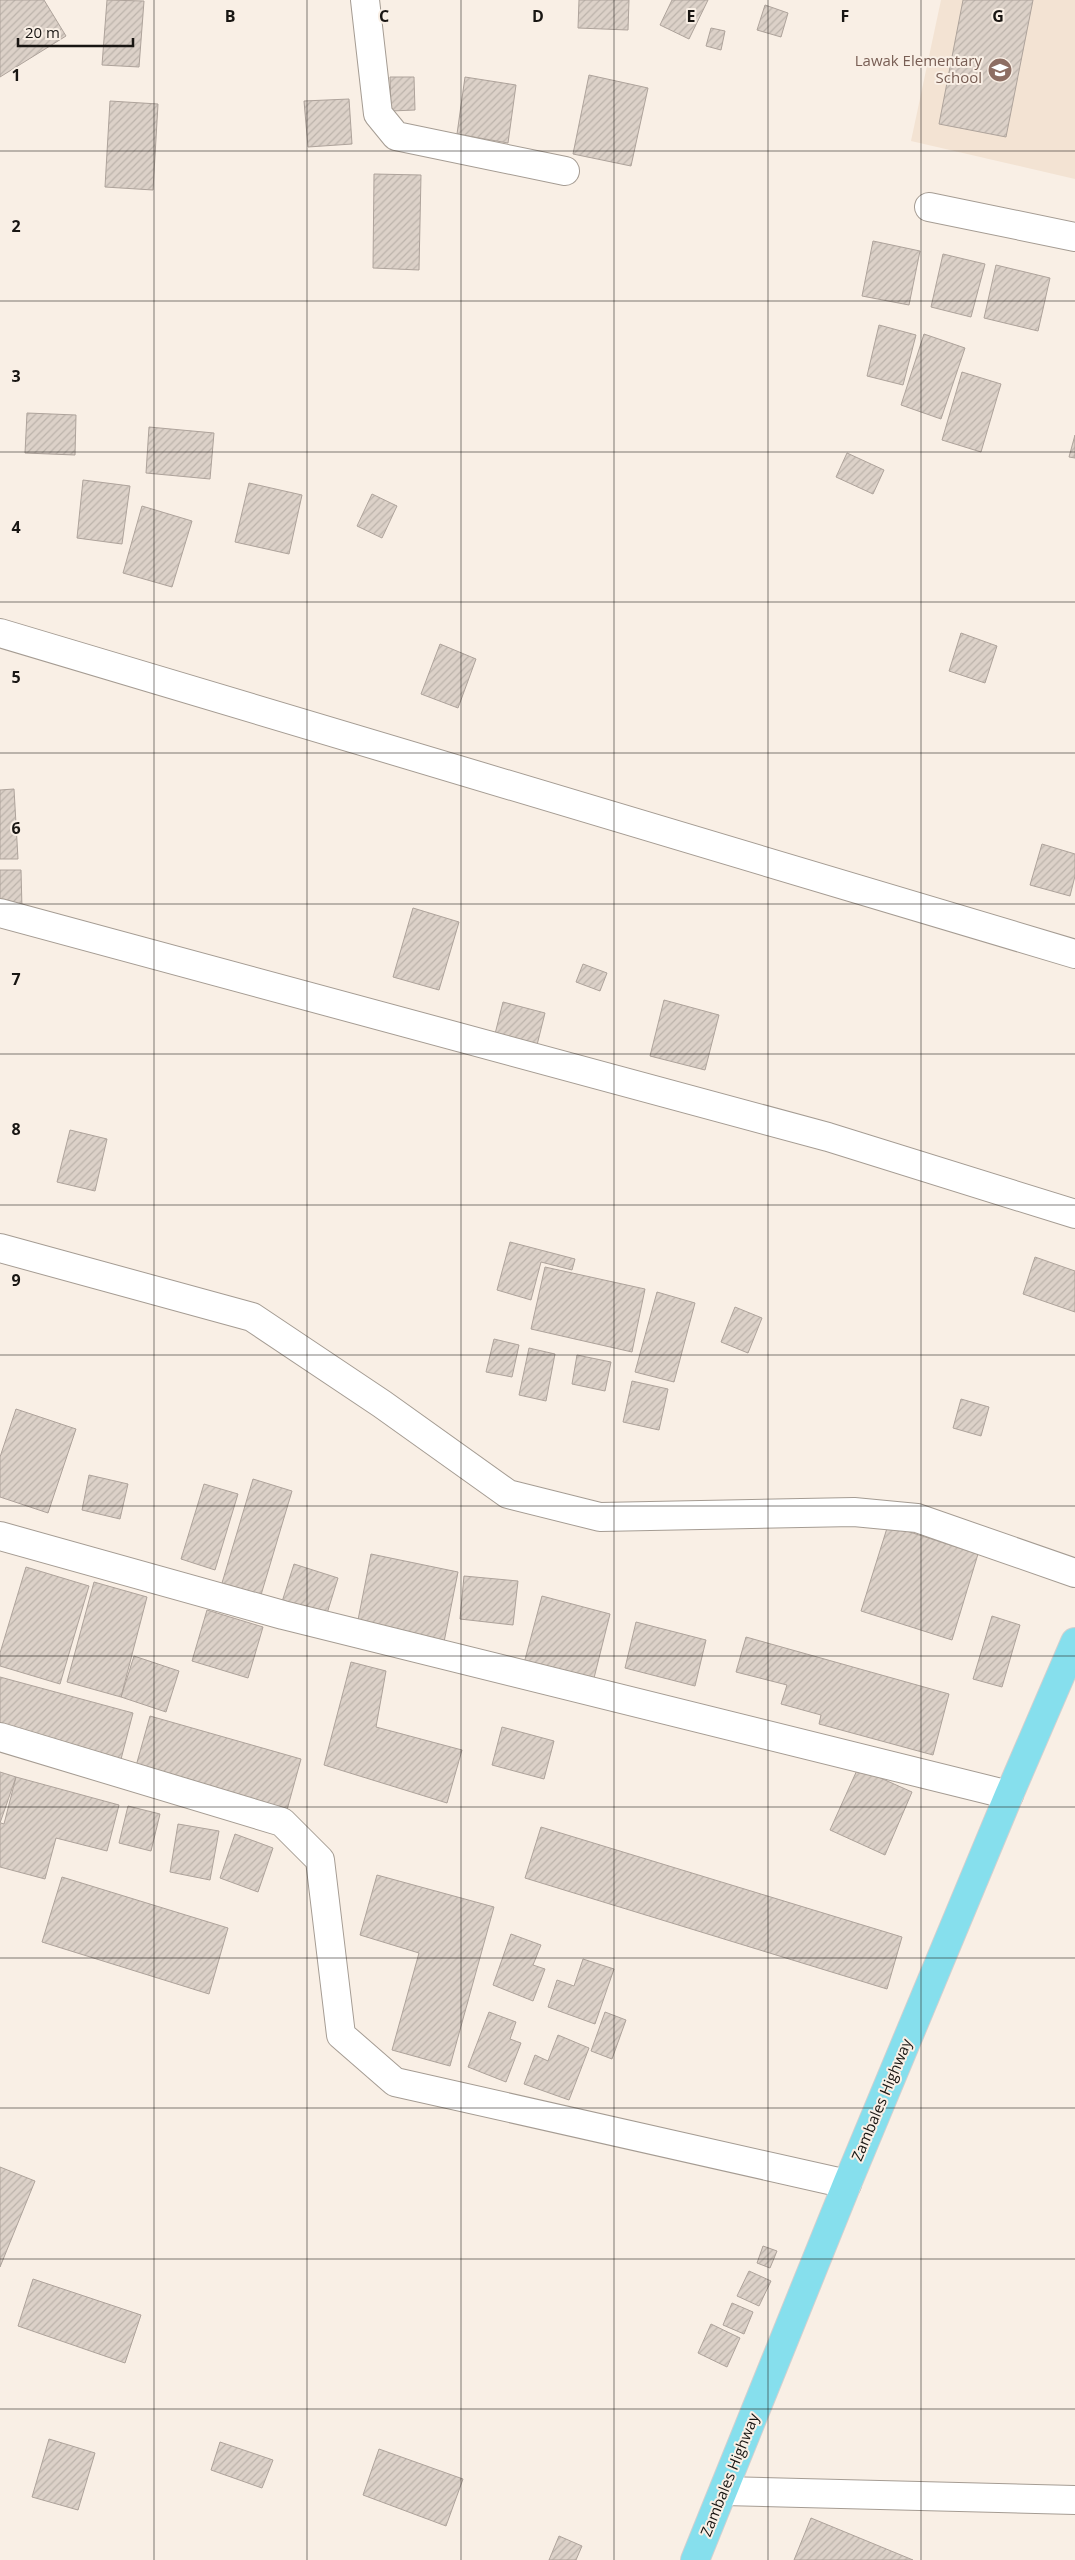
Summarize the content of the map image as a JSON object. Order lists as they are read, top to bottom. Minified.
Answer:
{"streets":{"main road":["Zambales Highway"]},"places":{"school or university":["Lawak Elementary School"]},"scale_bar":"20 m","grid":{"columns":["B","C","D","E","F","G"],"rows":["1","2","3","4","5","6","7","8","9"]}}
